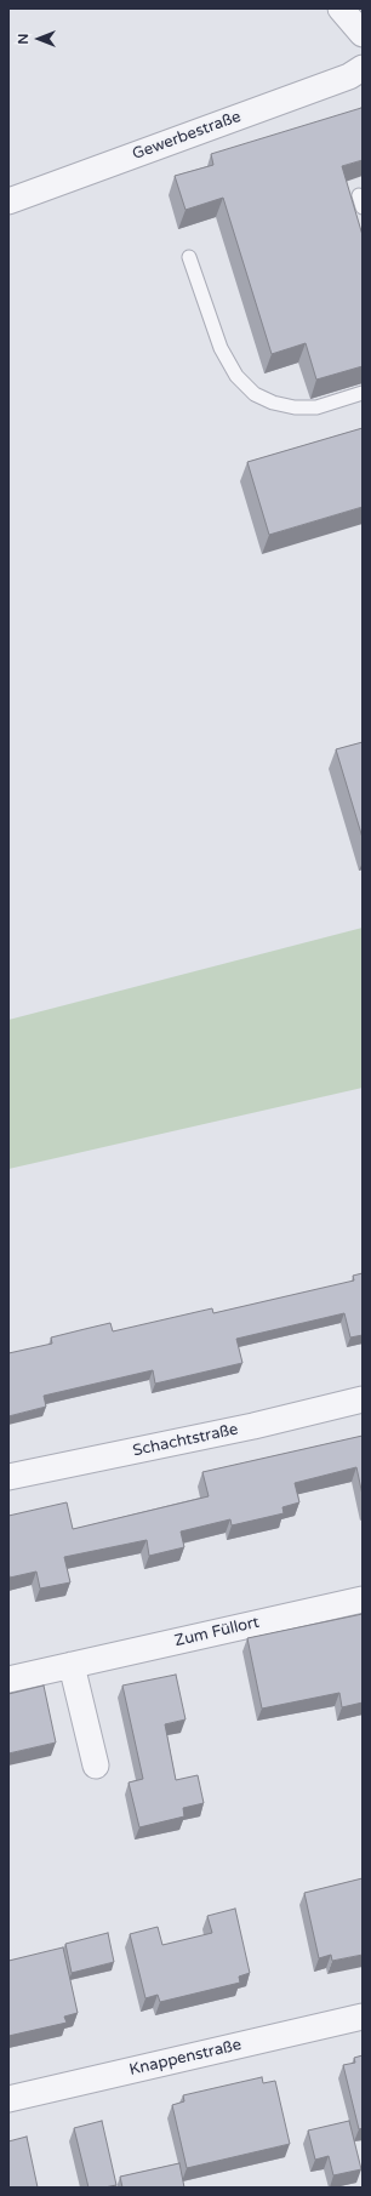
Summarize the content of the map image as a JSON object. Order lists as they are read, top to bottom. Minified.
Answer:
{"streets":{"street":["Gewerbestraße","Schachtstraße","Zum Füllort","Knappenstraße"]},"north":"left"}
